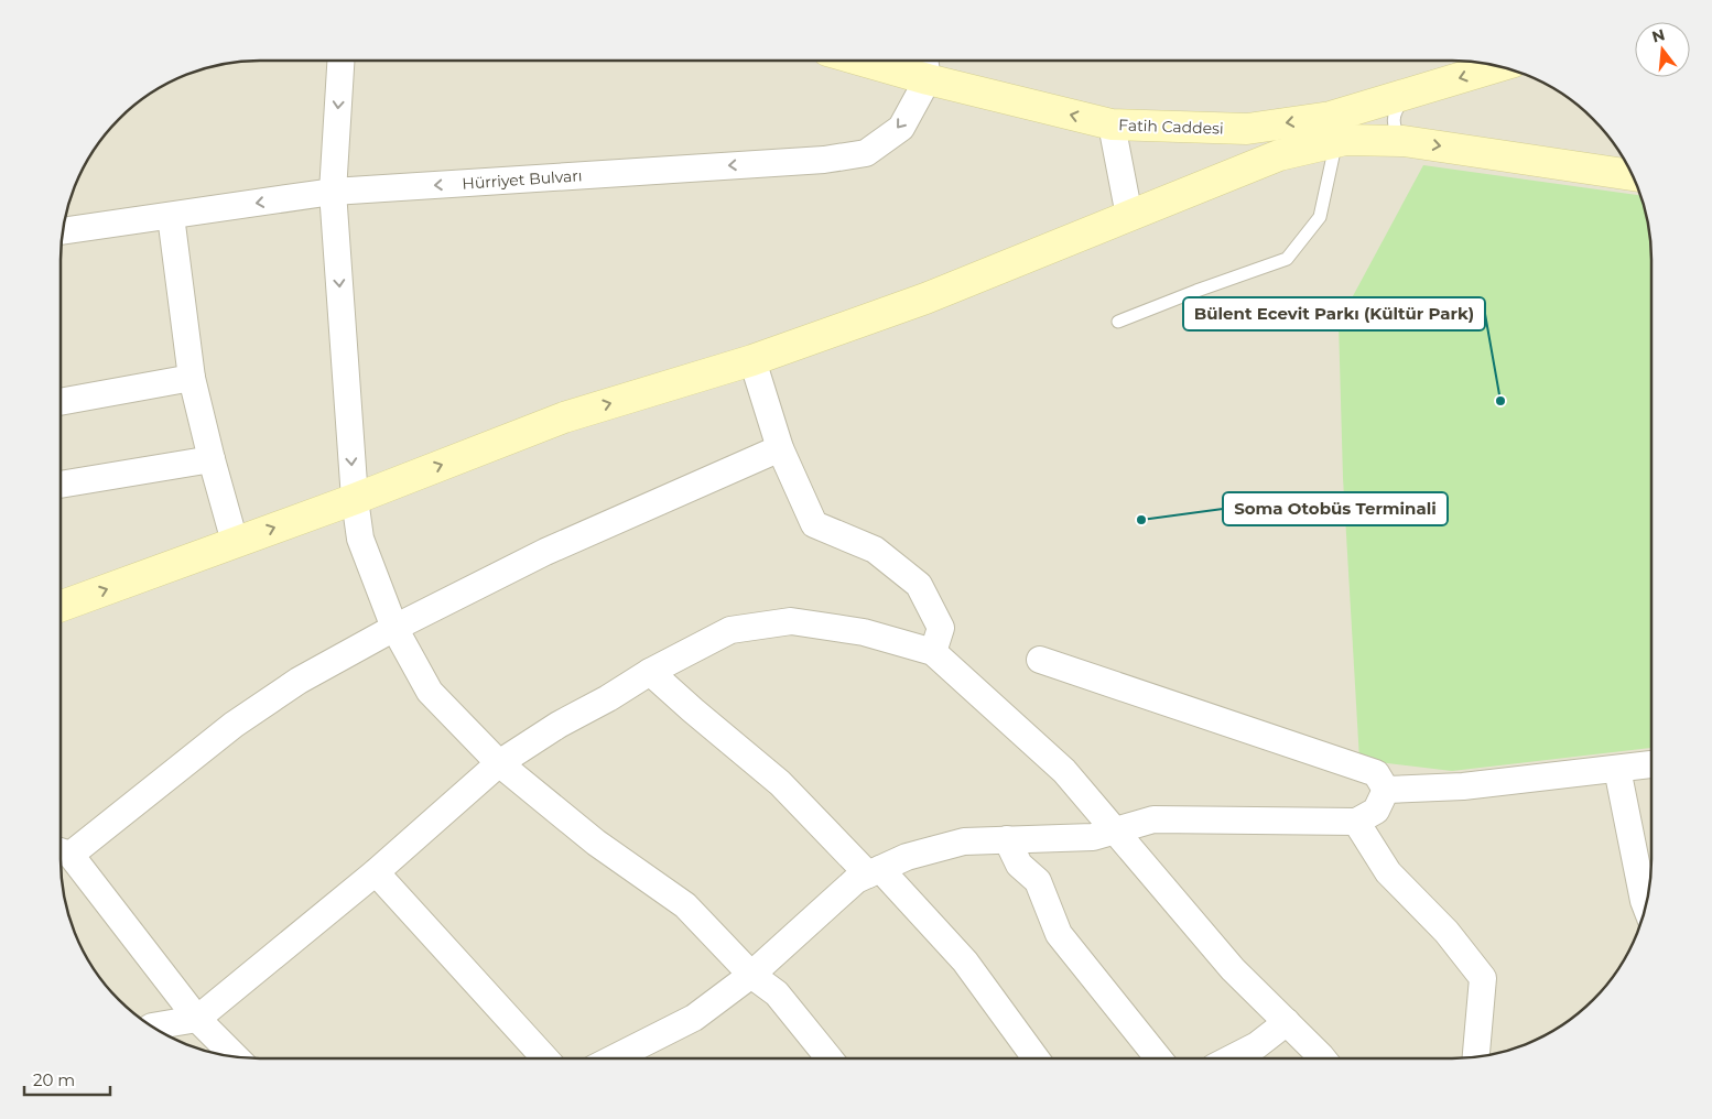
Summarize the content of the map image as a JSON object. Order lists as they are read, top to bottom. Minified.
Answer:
{"streets":{"street":["Fatih Caddesi","Hürriyet Bulvarı"]},"crossings":[["Fatih Caddesi","Hürriyet Bulvarı"]],"places":["Bülent Ecevit Parkı (Kültür Park)","Soma Otobüs Terminali"],"scale_bar":"20 m","north":"top"}
